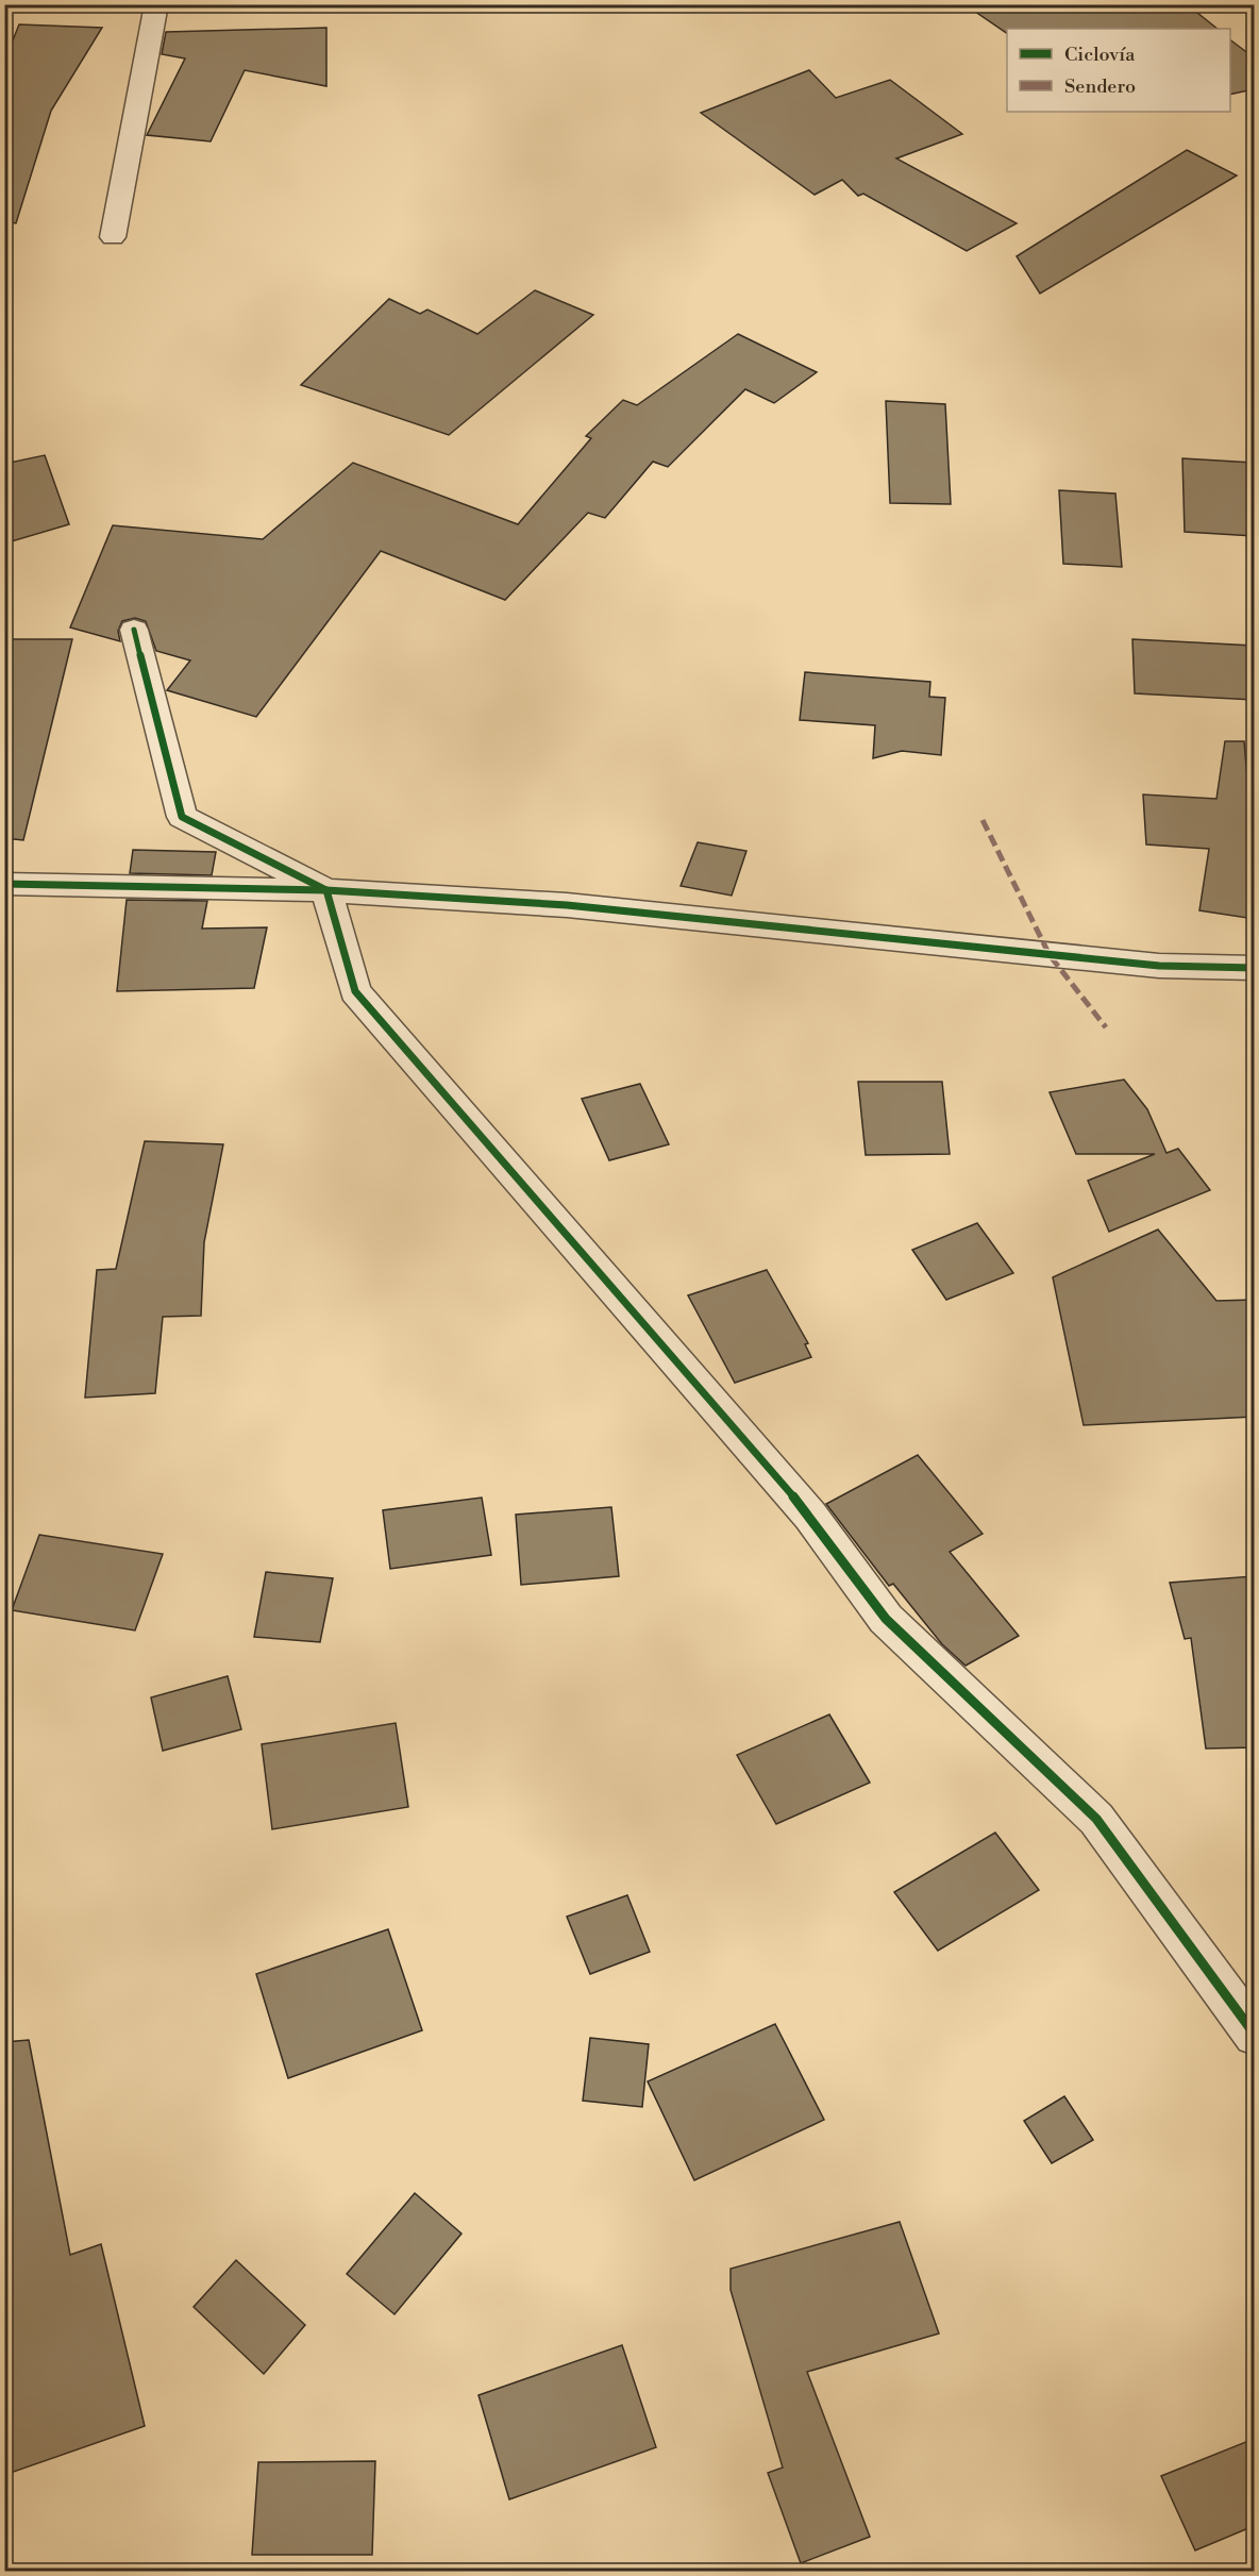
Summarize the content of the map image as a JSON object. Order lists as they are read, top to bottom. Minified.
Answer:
{"legend":["Ciclovía","Sendero"]}
